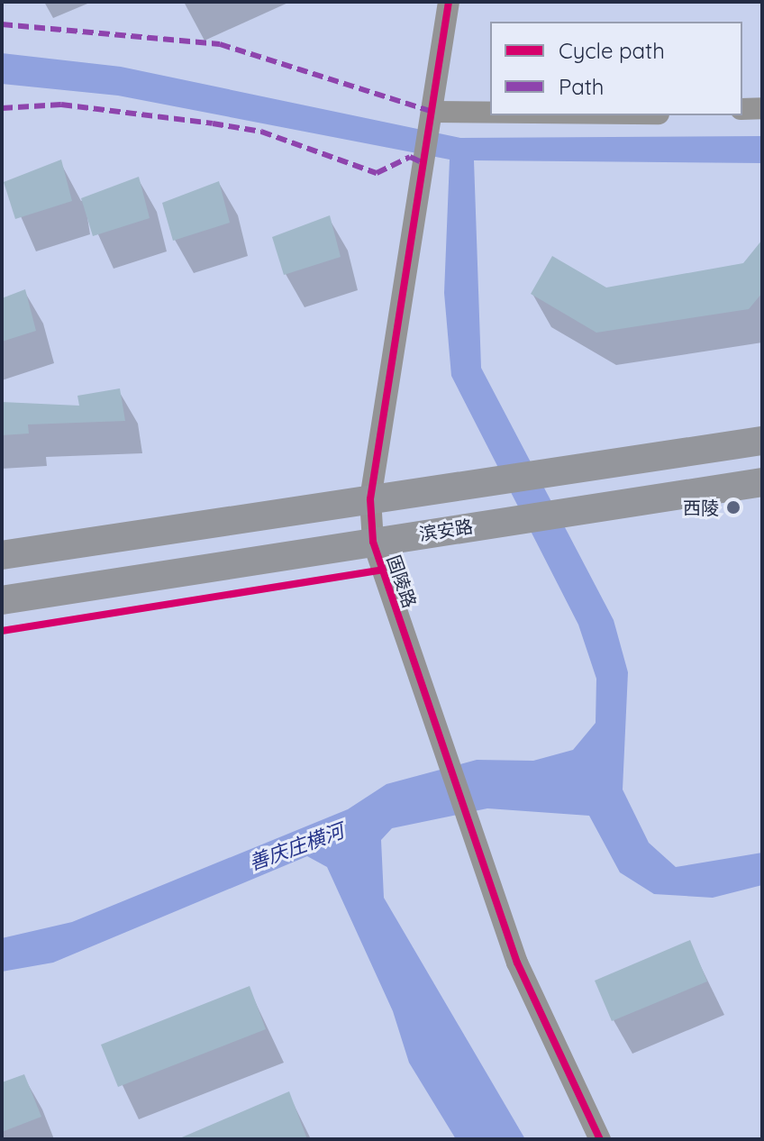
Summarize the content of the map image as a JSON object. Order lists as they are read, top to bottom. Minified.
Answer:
{"streets":{"main road":["滨安路"],"street":["固陵路"]},"crossings":[["滨安路","固陵路"]],"water":["善庆庄横河"],"places":["西陵"],"legend":["Cycle path","Path"]}
